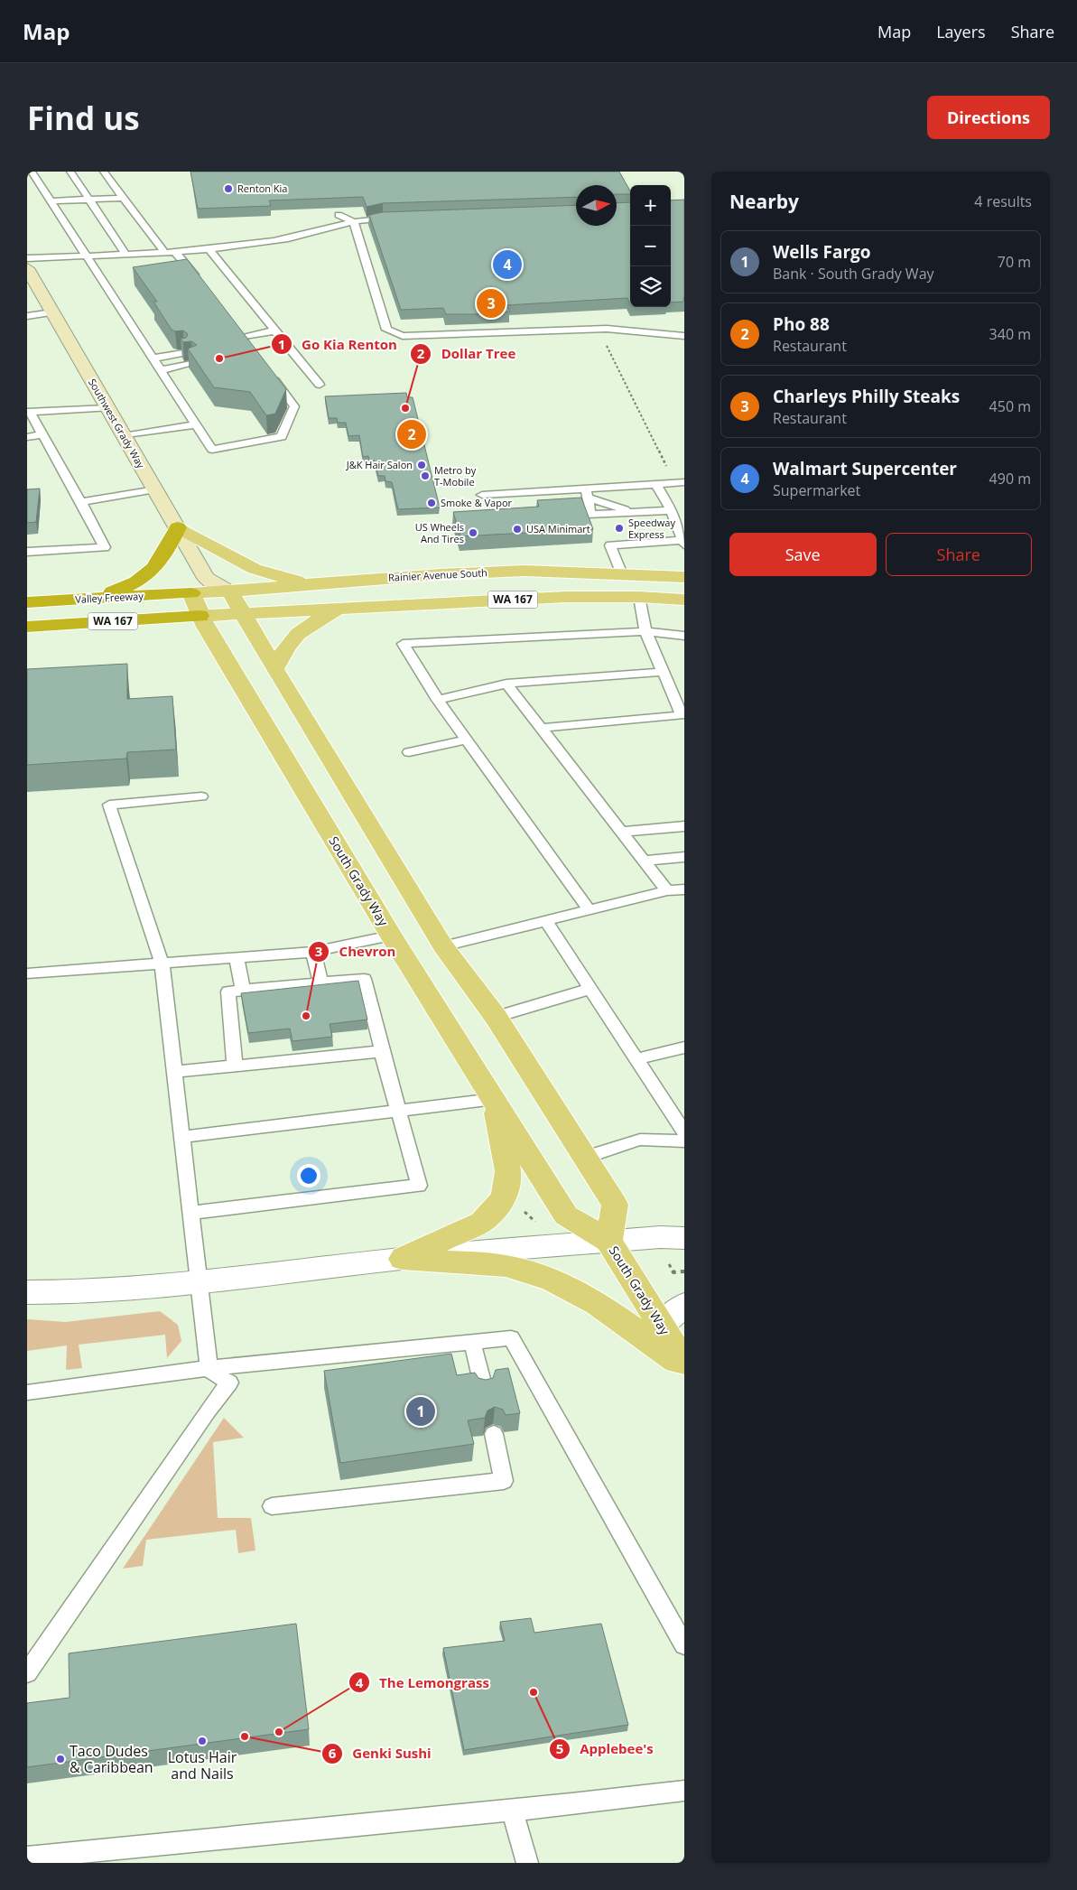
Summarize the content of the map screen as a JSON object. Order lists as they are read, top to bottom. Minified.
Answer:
{"streets":{"highway":["Valley Freeway","WA 167"],"main road":["Southwest Grady Way","Rainier Avenue South","South Grady Way"]},"crossings":[["Rainier Avenue South","Valley Freeway"],["Rainier Avenue South","South Grady Way"],["Valley Freeway","WA 167"],["Valley Freeway","South Grady Way"],["WA 167","South Grady Way"]],"places":["Renton Kia","Go Kia Renton","Dollar Tree","J&K Hair Salon","Metro by T-Mobile","Smoke & Vapor","Speedway Express","USA Minimart","US Wheels And Tires","Chevron","Applebee's","The Lemongrass","Genki Sushi","Lotus Hair and Nails","Taco Dudes & Caribbean"],"north":"right","page":{"header":"Map","nav":["Map","Layers","Share"],"buttons":["Directions",["Save","Share"]],"title":"Find us","heading":["Nearby","4 results"],"map_buttons":["+","−"],"list":[{"mark":"1","name":"Wells Fargo","note":"Bank · South Grady Way","value":"70 m"},{"mark":"2","name":"Pho 88","note":"Restaurant","value":"340 m"},{"mark":"3","name":"Charleys Philly Steaks","note":"Restaurant","value":"450 m"},{"mark":"4","name":"Walmart Supercenter","note":"Supermarket","value":"490 m"}],"pins":["4","3","2","1"]}}
